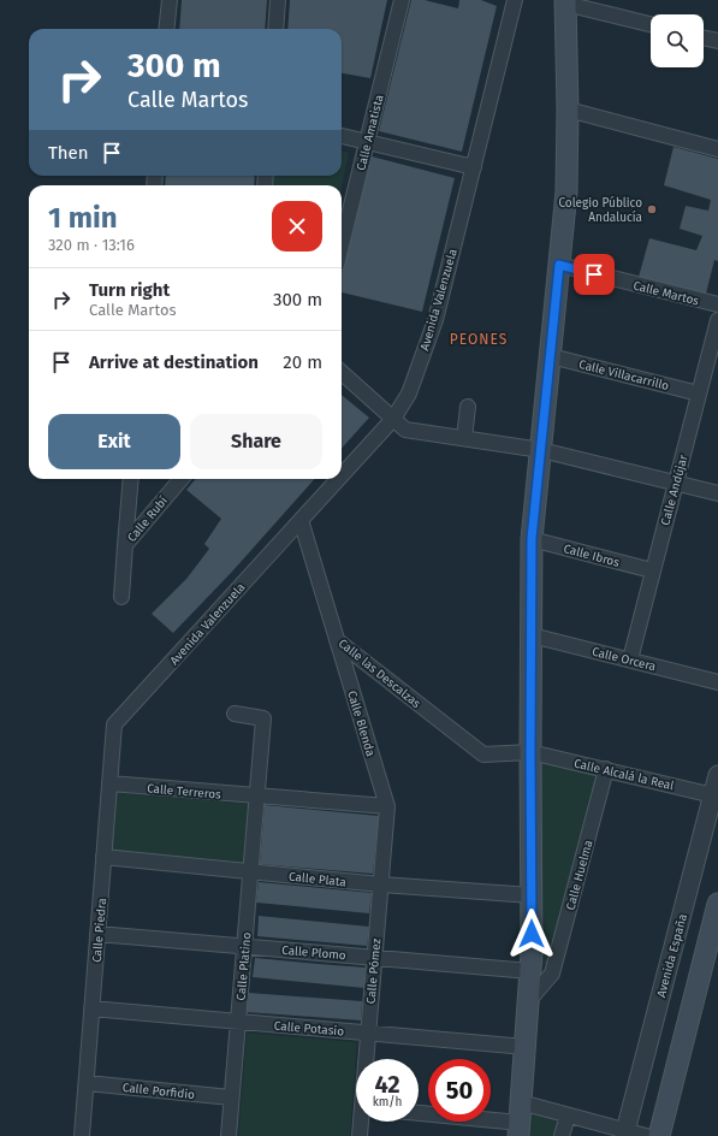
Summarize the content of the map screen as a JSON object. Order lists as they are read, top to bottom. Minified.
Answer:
{"streets":{"street":["Calle Amatista","Calle Martos","Avenida Valenzuela","Calle Villacarrillo","Calle Andújar","Calle Rubí","Calle Ibros","Calle Orcera","Calle las Descalzas","Calle Blenda","Calle Alcalá la Real","Calle Terreros","Calle Huelma","Calle Plata","Calle Piedra","Calle Plomo","Avenida España","Calle Platino","Calle Pómez","Calle Potasio","Calle Porfidio"]},"crossings":[["Avenida Valenzuela","Calle las Descalzas"],["Avenida Valenzuela","Calle Piedra"],["Calle Villacarrillo","Calle Andújar"],["Calle Andújar","Calle Ibros"],["Calle Andújar","Calle Orcera"],["Calle las Descalzas","Calle Blenda"],["Calle las Descalzas","Calle Alcalá la Real"],["Calle Blenda","Calle Terreros"],["Calle Blenda","Calle Pómez"],["Calle Alcalá la Real","Calle Huelma"],["Calle Alcalá la Real","Avenida España"],["Calle Terreros","Calle Piedra"],["Calle Terreros","Calle Platino"],["Calle Terreros","Calle Pómez"],["Calle Plata","Calle Piedra"],["Calle Plata","Calle Platino"],["Calle Plata","Calle Pómez"],["Calle Piedra","Calle Plomo"],["Calle Piedra","Calle Potasio"],["Calle Piedra","Calle Porfidio"],["Calle Plomo","Calle Platino"],["Calle Plomo","Calle Pómez"],["Calle Platino","Calle Potasio"],["Calle Platino","Calle Porfidio"],["Calle Pómez","Calle Potasio"]],"districts":["PEONES"],"places":["Colegio Público Andalucía"],"page":{"turn":["300 m","Calle Martos"],"then":"Then","heading":["1 min","320 m · 13:16"],"list":[{"name":"Turn right","note":"Calle Martos","value":"300 m"},{"name":"Arrive at destination","value":"20 m"}],"buttons":["Exit","Share"],"speed":"42 km/h","limit":"50"}}
